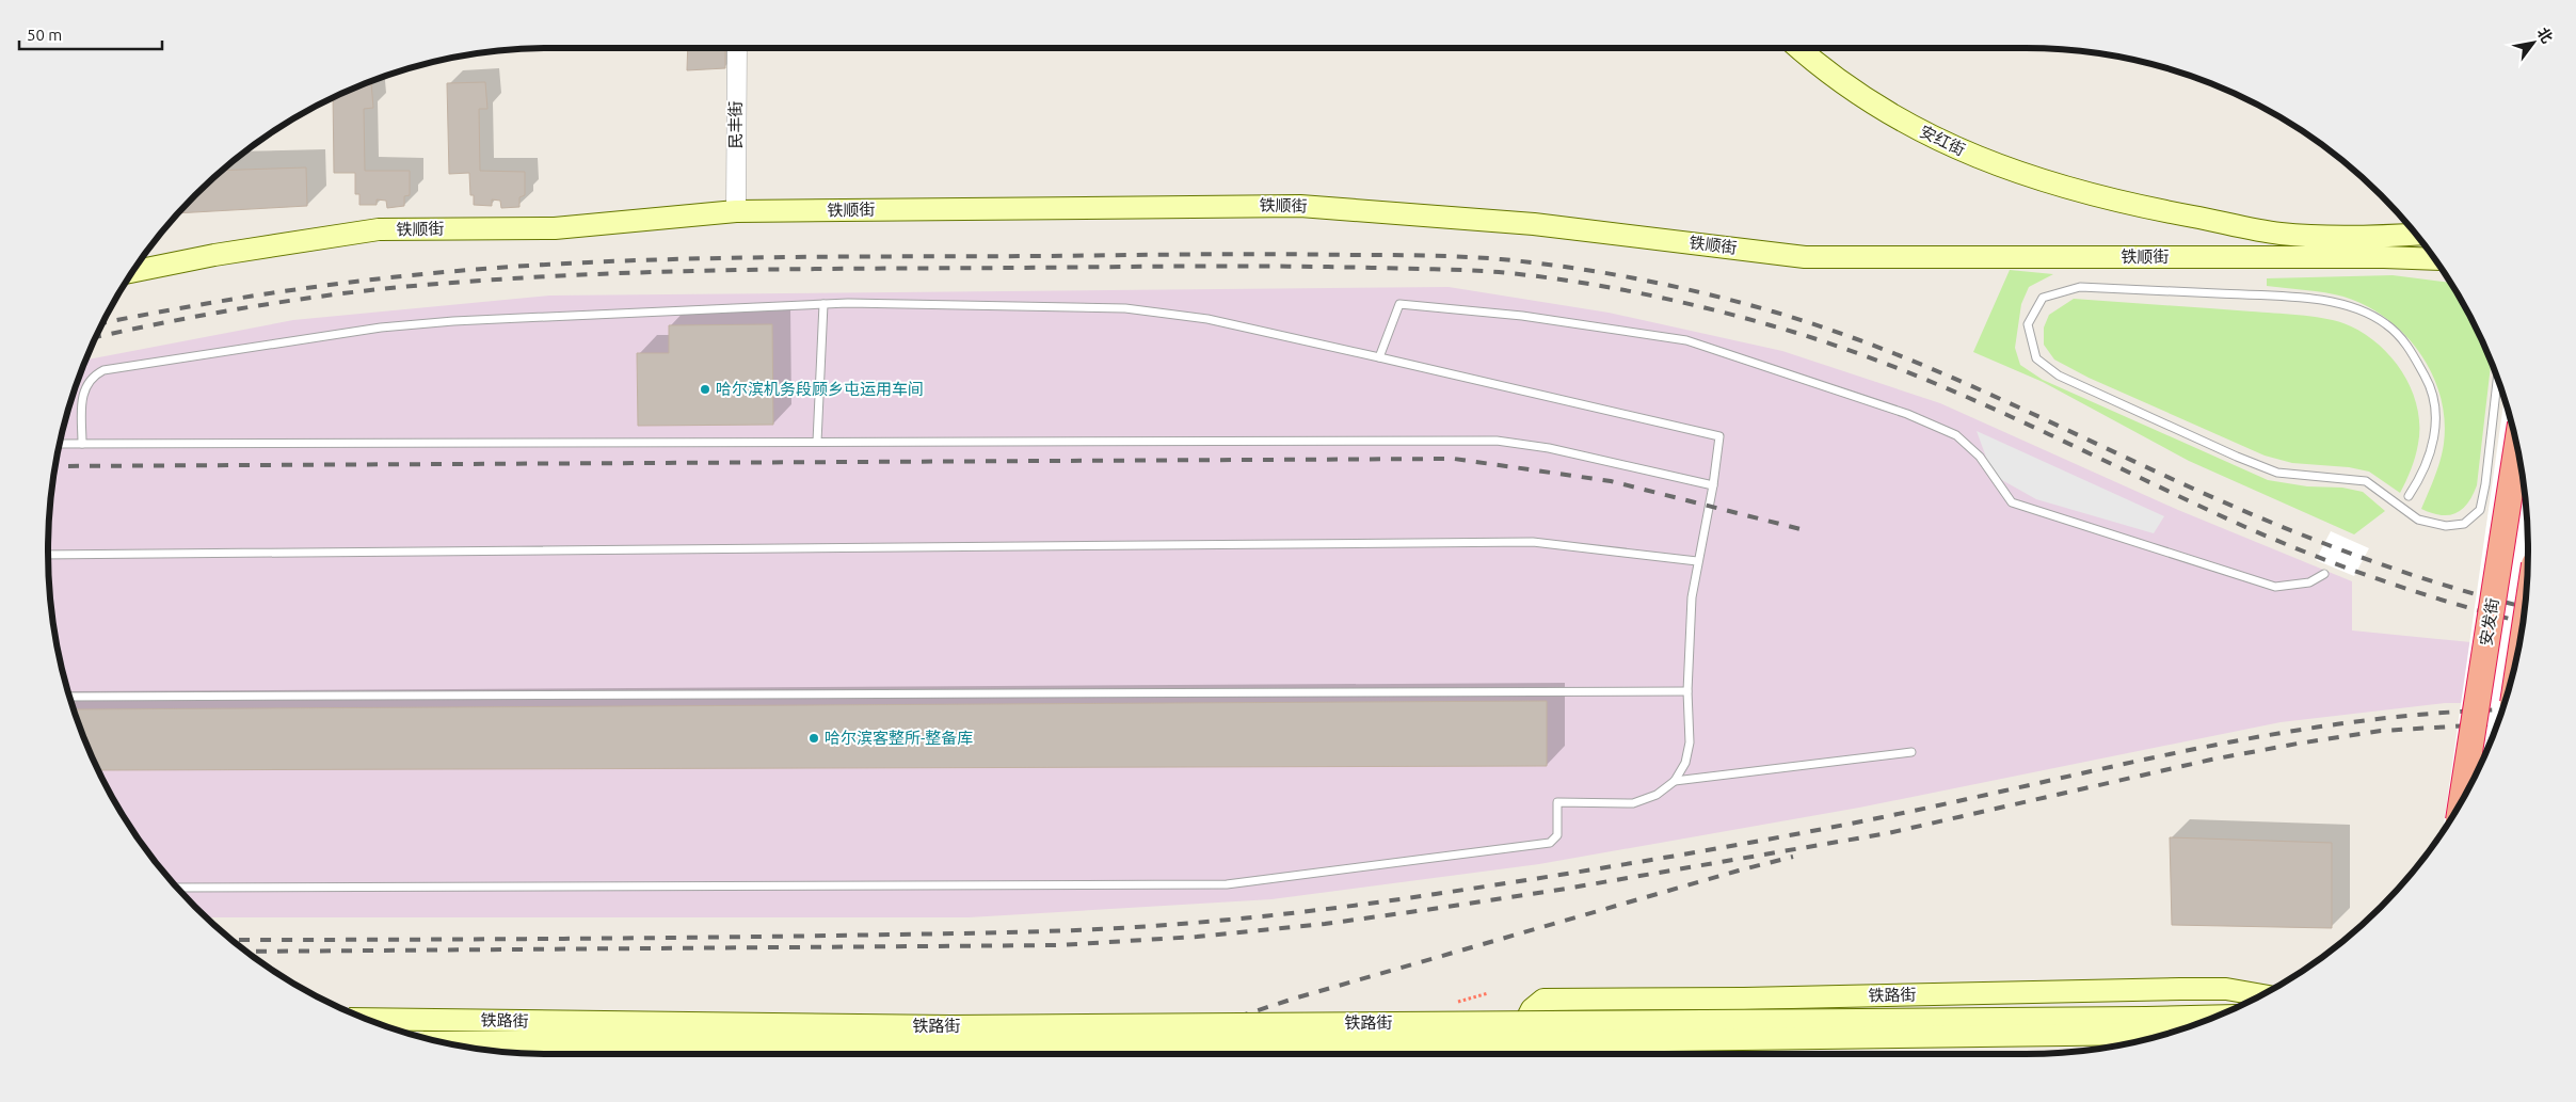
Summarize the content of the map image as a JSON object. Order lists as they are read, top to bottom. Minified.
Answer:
{"streets":{"highway":["安发街"],"main road":["安红街","铁顺街","铁路街"],"street":["民丰街"]},"crossings":[["民丰街","铁顺街"]],"places":["哈尔滨机务段顾乡屯运用车间","哈尔滨客整所-整备库"],"scale_bar":"50 m","north":"top right"}
